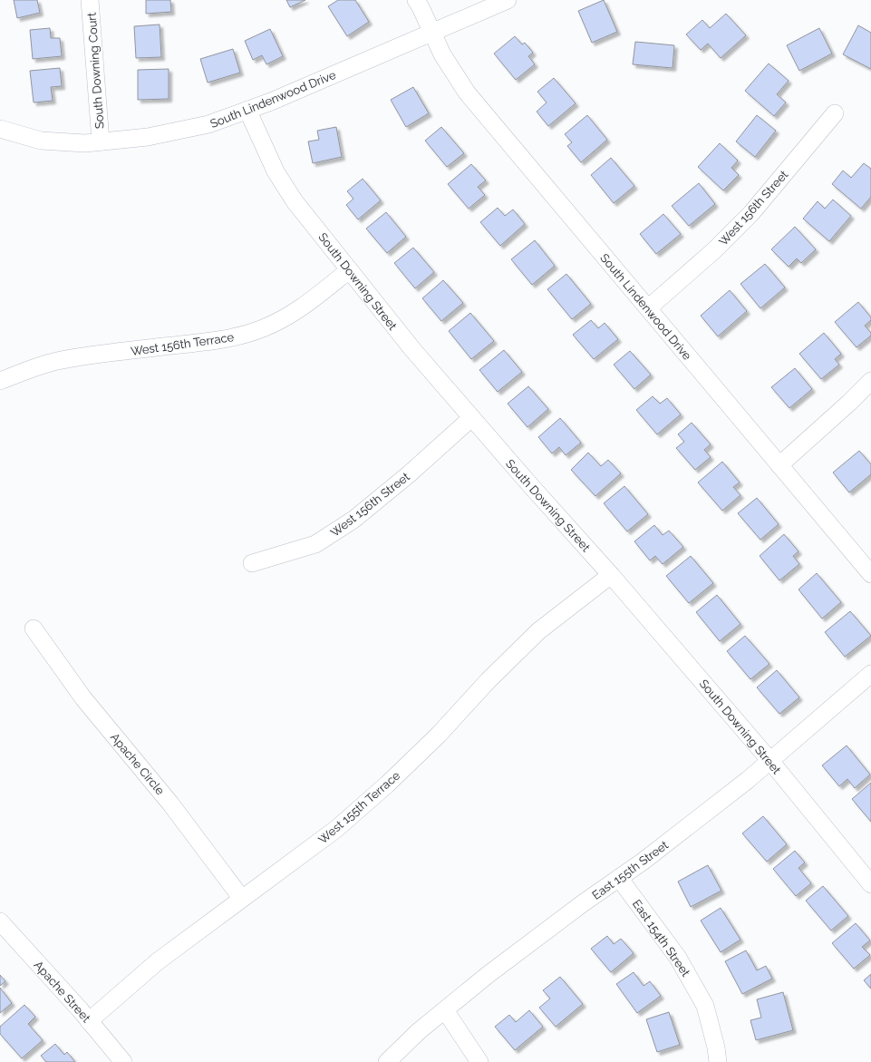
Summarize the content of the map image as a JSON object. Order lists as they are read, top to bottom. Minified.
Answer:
{"streets":{"street":["South Downing Court","South Lindenwood Drive","West 156th Street","South Downing Street","West 156th Terrace","Apache Circle","West 155th Terrace","East 155th Street","East 154th Street","Apache Street"]},"crossings":[["South Downing Court","South Lindenwood Drive"],["South Lindenwood Drive","West 156th Street"],["South Lindenwood Drive","South Downing Street"],["West 156th Street","South Downing Street"],["South Downing Street","West 156th Terrace"],["South Downing Street","West 155th Terrace"],["South Downing Street","East 155th Street"],["Apache Circle","West 155th Terrace"],["West 155th Terrace","Apache Street"],["East 155th Street","East 154th Street"]]}
